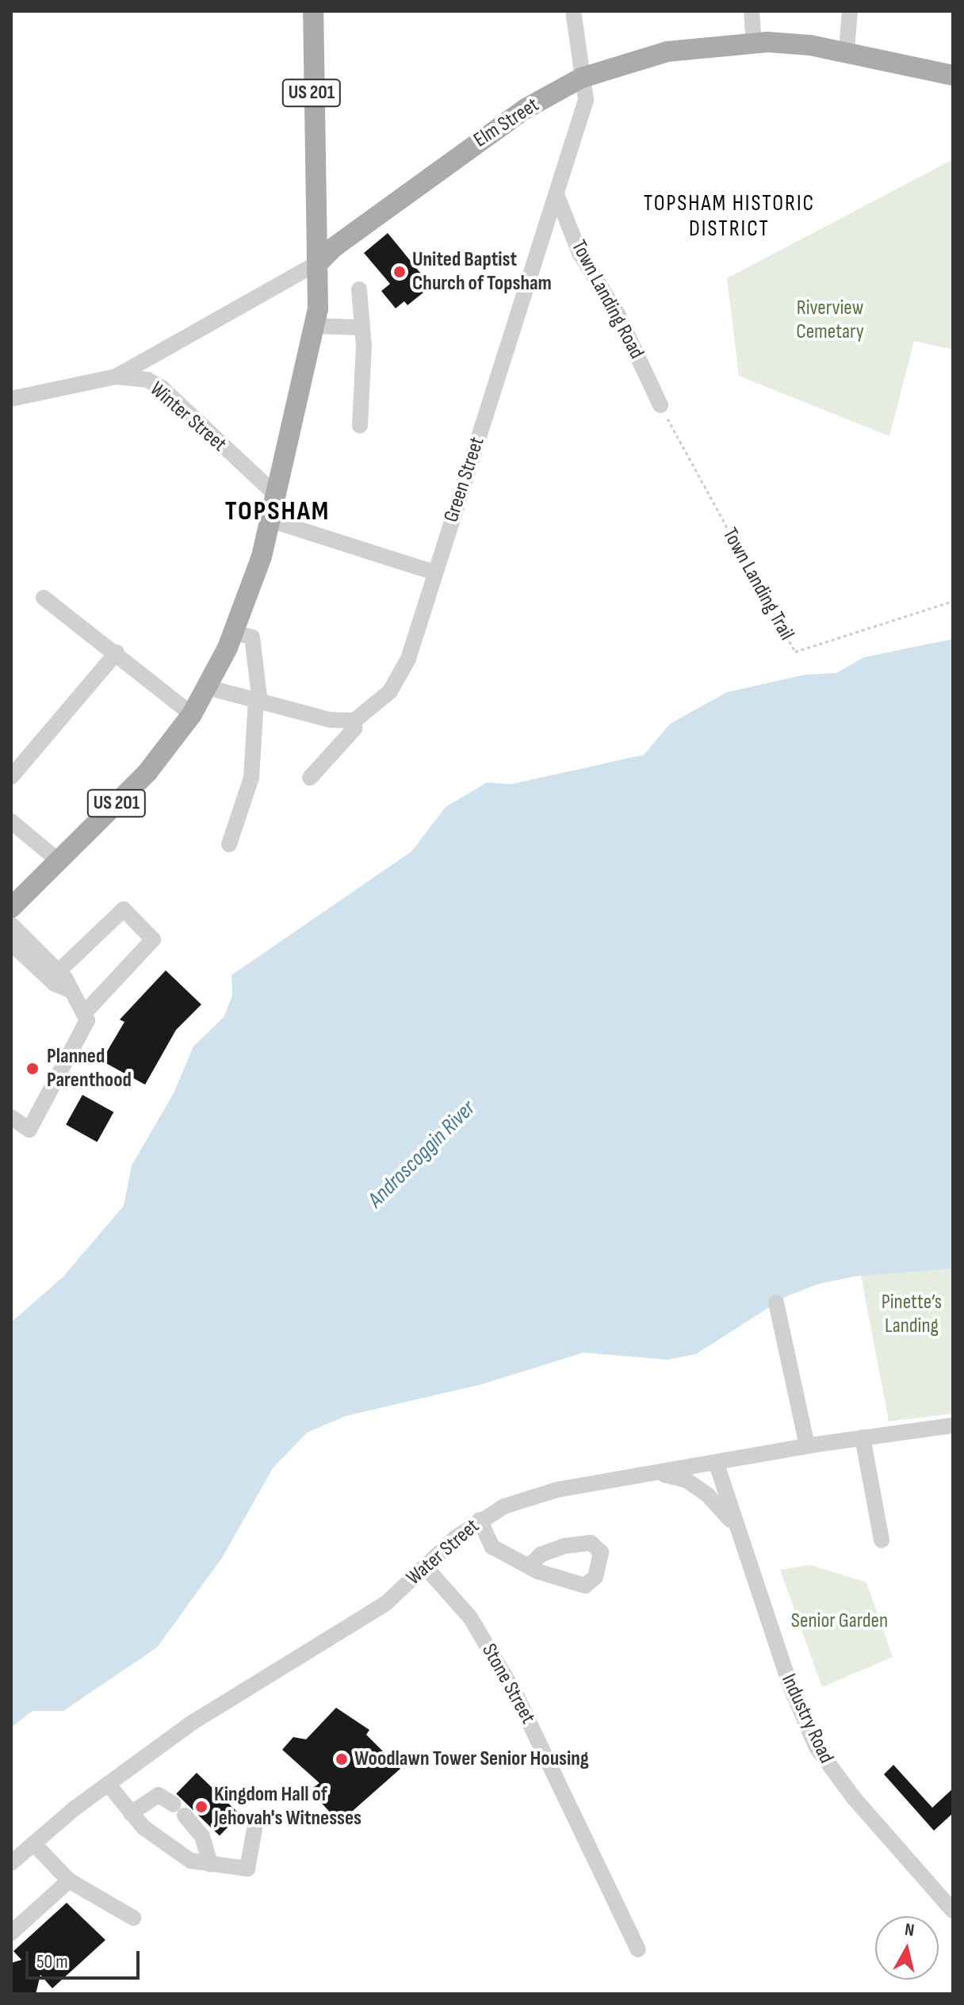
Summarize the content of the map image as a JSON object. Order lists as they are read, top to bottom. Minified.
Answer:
{"streets":{"main road":["US 201","Elm Street"],"street":["Town Landing Road","Winter Street","Green Street","Water Street","Stone Street","Industry Road"],"path":["Town Landing Trail"]},"crossings":[["US 201","Elm Street"],["US 201","Winter Street"],["Elm Street","Winter Street"],["Elm Street","Green Street"],["Town Landing Road","Green Street"],["Town Landing Road","Town Landing Trail"],["Water Street","Stone Street"],["Water Street","Industry Road"]],"districts":["TOPSHAM HISTORIC DISTRICT","TOPSHAM"],"water":["Androscoggin River"],"parks":["Riverview Cemetary","Pinette’s Landing","Senior Garden"],"places":["United Baptist Church of Topsham","Planned Parenthood","Woodlawn Tower Senior Housing","Kingdom Hall of Jehovah's Witnesses"],"scale_bar":"50 m","north":"top"}
